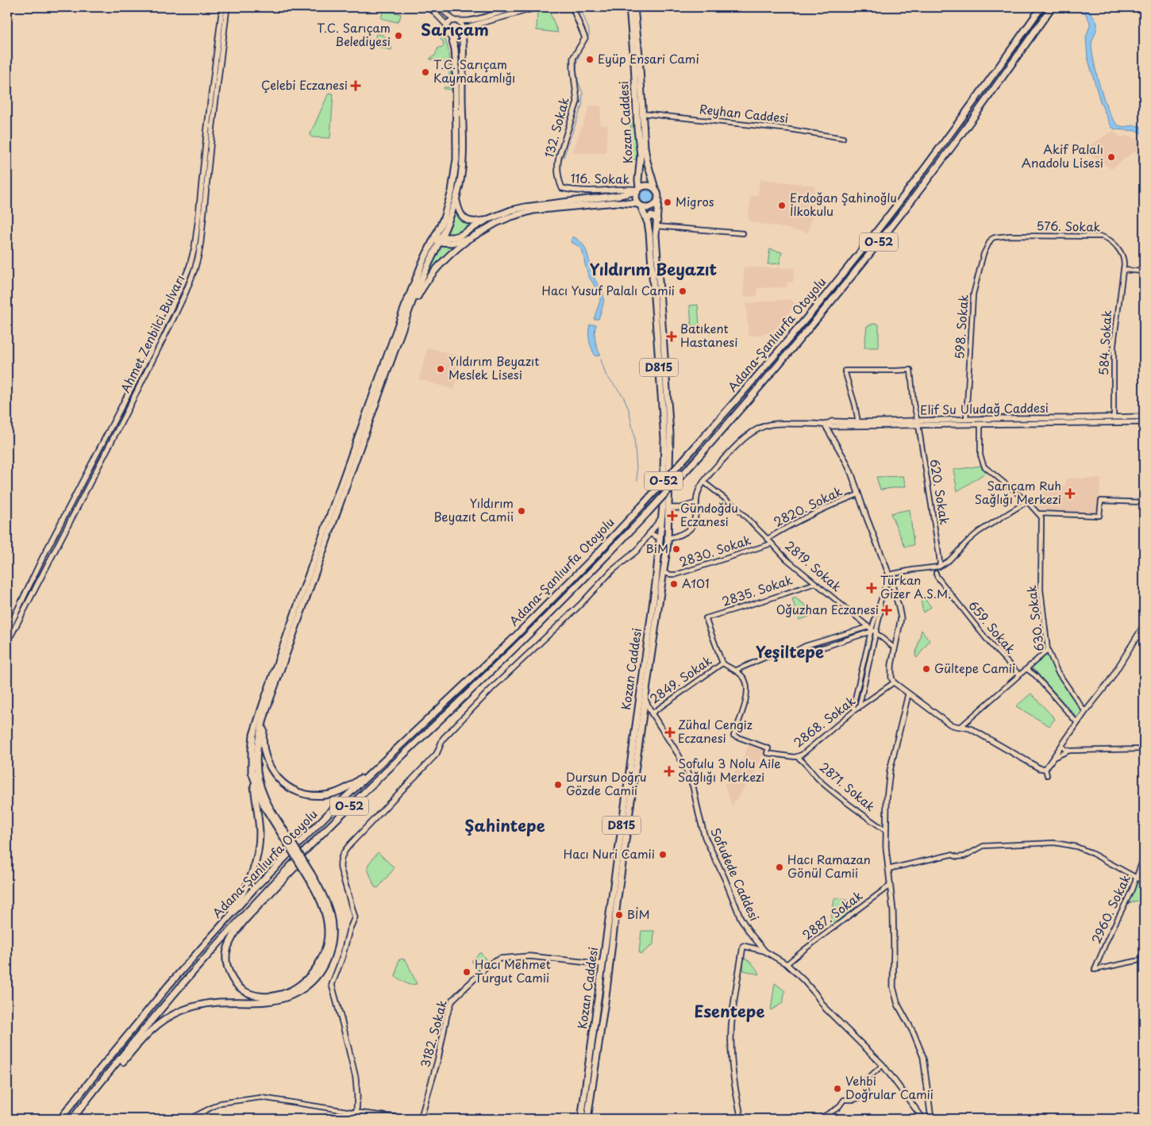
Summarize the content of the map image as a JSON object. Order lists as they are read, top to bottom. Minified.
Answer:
{"streets":{"highway":["Kozan Caddesi","O-52","Adana-Şanlıurfa Otoyolu","D815"],"main road":["132. Sokak","116. Sokak","Ahmet Zenbilci Bulvarı","Elif Su Uludağ Caddesi","Sofudede Caddesi","3182. Sokak"],"street":["Reyhan Caddesi","576. Sokak","598. Sokak","584. Sokak","620. Sokak","2820. Sokak","2830. Sokak","2819. Sokak","2835. Sokak","630. Sokak","659. Sokak","2849. Sokak","2868. Sokak","2871. Sokak","2960. Sokak","2887. Sokak"]},"crossings":[["Reyhan Caddesi","Kozan Caddesi"],["Kozan Caddesi","116. Sokak"],["Kozan Caddesi","Elif Su Uludağ Caddesi"],["Kozan Caddesi","2830. Sokak"],["Kozan Caddesi","Sofudede Caddesi"],["Kozan Caddesi","3182. Sokak"],["132. Sokak","116. Sokak"],["576. Sokak","598. Sokak"],["576. Sokak","584. Sokak"],["598. Sokak","Elif Su Uludağ Caddesi"],["584. Sokak","Elif Su Uludağ Caddesi"],["Elif Su Uludağ Caddesi","620. Sokak"],["Elif Su Uludağ Caddesi","2819. Sokak"],["2820. Sokak","2819. Sokak"],["2830. Sokak","2819. Sokak"],["2819. Sokak","2835. Sokak"],["2835. Sokak","2849. Sokak"],["2849. Sokak","Sofudede Caddesi"],["2868. Sokak","2871. Sokak"],["Sofudede Caddesi","2887. Sokak"]],"districts":["Sarıçam","Yıldırım Beyazıt","Yeşiltepe","Şahintepe","Esentepe"],"places":{"other":["T.C. Sarıçam Belediyesi","Eyüp Ensari Cami","T.C. Sarıçam Kaymakamlığı","Akif Palalı Anadolu Lisesi","Migros","Erdoğan Şahinoğlu İlkokulu","Hacı Yusuf Palalı Camii","Yıldırım Beyazıt Meslek Lisesi","Yıldırım Beyazıt Camii","BiM","A101","Gültepe Camii","Dursun Doğru Gözde Camii","Hacı Nuri Camii","Hacı Ramazan Gönül Camii","BİM","Hacı Mehmet Turgut Camii","Vehbi Doğrular Camii"],"health":["Çelebi Eczanesi","Batıkent Hastanesi","Sarıçam Ruh Sağlığı Merkezi","Gündoğdu Eczanesi","Türkan Gizer A.S.M.","Oğuzhan Eczanesi","Zühal Cengiz Eczanesi","Sofulu 3 Nolu Aile Sağlığı Merkezi"]}}
